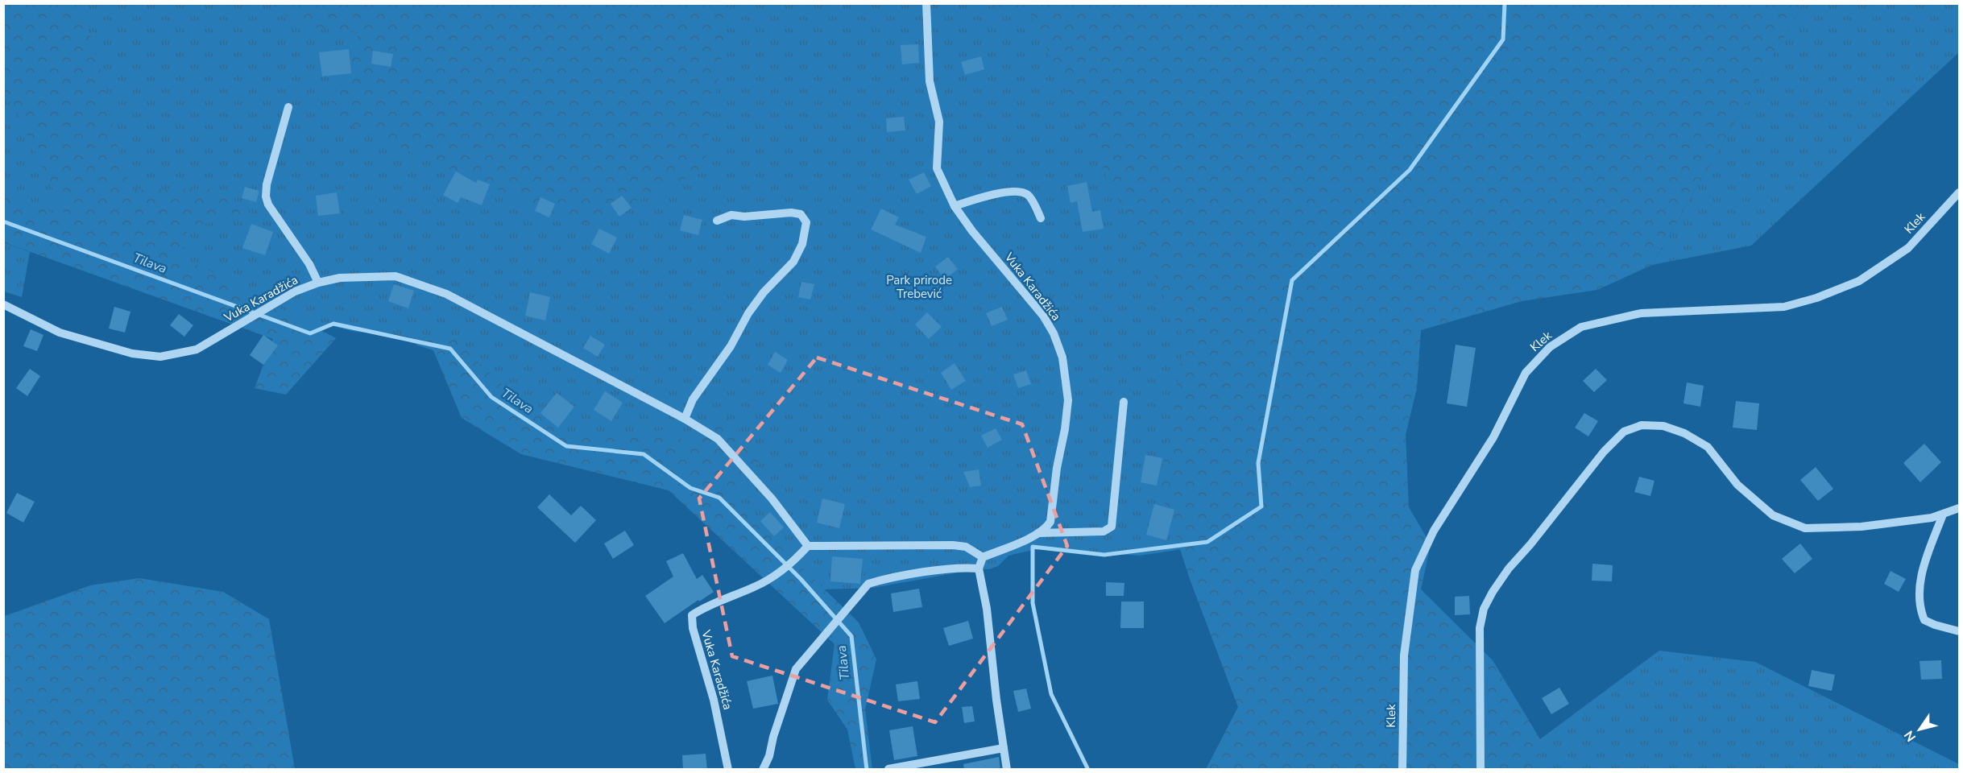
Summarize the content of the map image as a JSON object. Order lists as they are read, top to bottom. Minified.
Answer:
{"streets":{"street":["Klek","Vuka Karadžića"]},"water":["Tilava"],"parks":["Park prirode Trebević"],"north":"bottom left"}
